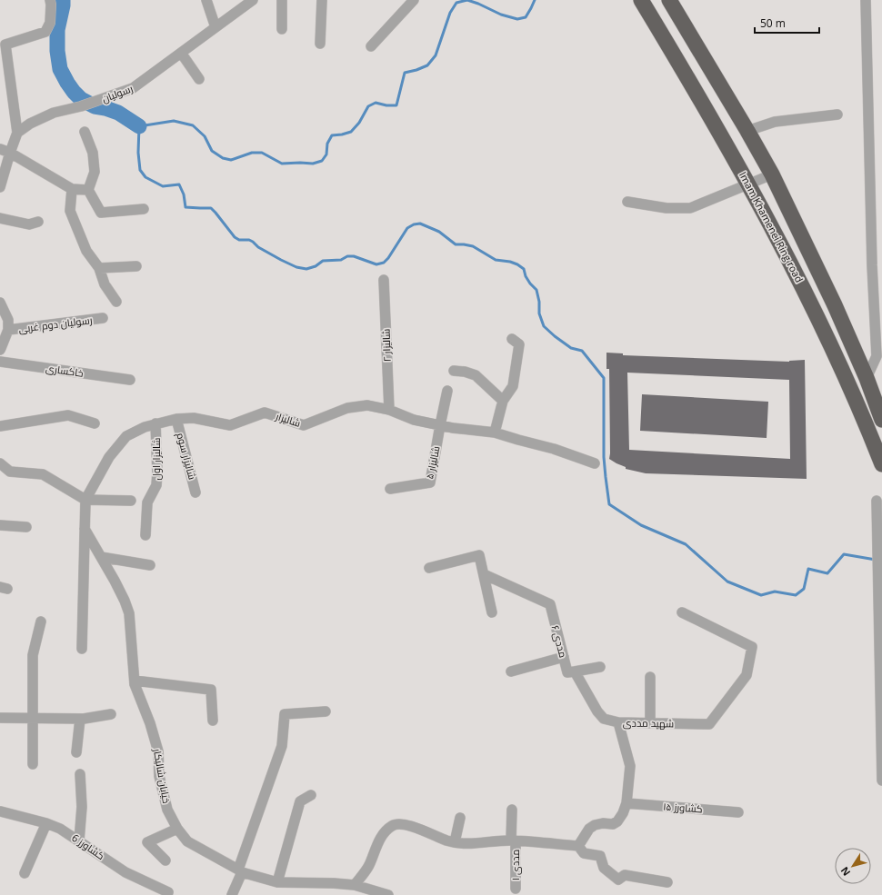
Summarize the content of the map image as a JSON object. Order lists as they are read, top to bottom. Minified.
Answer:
{"streets":{"highway":["Imam Khamenei Ring road"],"street":["رسولیان","رسولیان دوم غربی","شالیزار ۲","خاکساری","شالیزار","شالیزار سوم","شالیزار اول","شالیزار ۵","مددی ۶","شهید مددی","خیابان شالیکار","کشاورز ۱۵","کشاورز 6","مددی ۱"]},"crossings":[["شالیزار ۲","شالیزار"],["شالیزار","شالیزار سوم"],["شالیزار","شالیزار اول"],["شالیزار","شالیزار ۵"],["مددی ۶","شهید مددی"],["شهید مددی","کشاورز ۱۵"]],"scale_bar":"50 m","north":"bottom left"}
